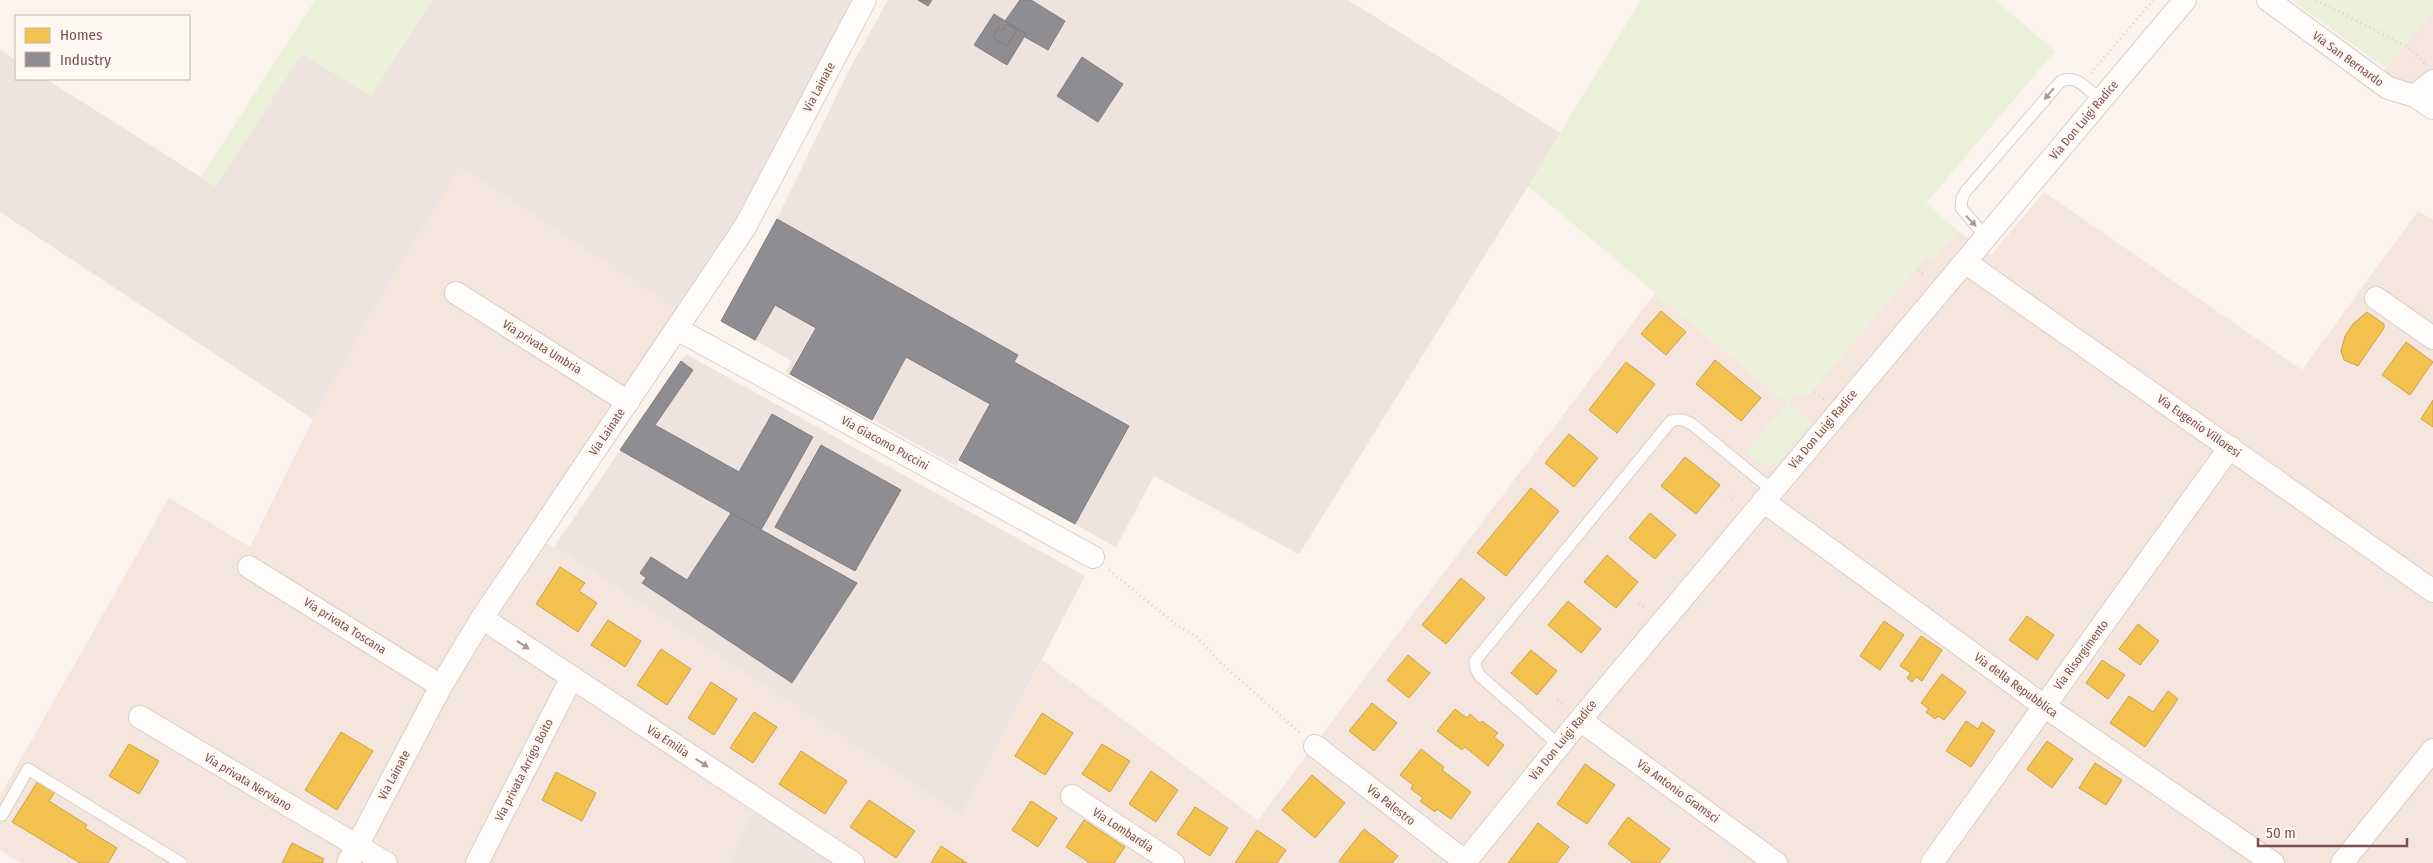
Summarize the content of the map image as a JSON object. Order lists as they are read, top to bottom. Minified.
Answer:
{"streets":{"street":["Via San Bernardo","Via Lainate","Via Don Luigi Radice","Via privata Umbria","Via Eugenio Villoresi","Via Giacomo Puccini","Via privata Toscana","Via Risorgimento","Via della Repubblica","Via Emilia","Via privata Arrigo Boito","Via privata Nerviano","Via Antonio Gramsci","Via Palestro","Via Lombardia"]},"crossings":[["Via Lainate","Via privata Umbria"],["Via Lainate","Via Giacomo Puccini"],["Via Lainate","Via privata Toscana"],["Via Lainate","Via Emilia"],["Via Lainate","Via privata Nerviano"],["Via Don Luigi Radice","Via Eugenio Villoresi"],["Via Don Luigi Radice","Via della Repubblica"],["Via Don Luigi Radice","Via Antonio Gramsci"],["Via Don Luigi Radice","Via Palestro"],["Via Eugenio Villoresi","Via Risorgimento"],["Via Risorgimento","Via della Repubblica"],["Via Emilia","Via privata Arrigo Boito"]],"one_way":["Via Emilia"],"legend":["Homes","Industry"],"scale_bar":"50 m"}
